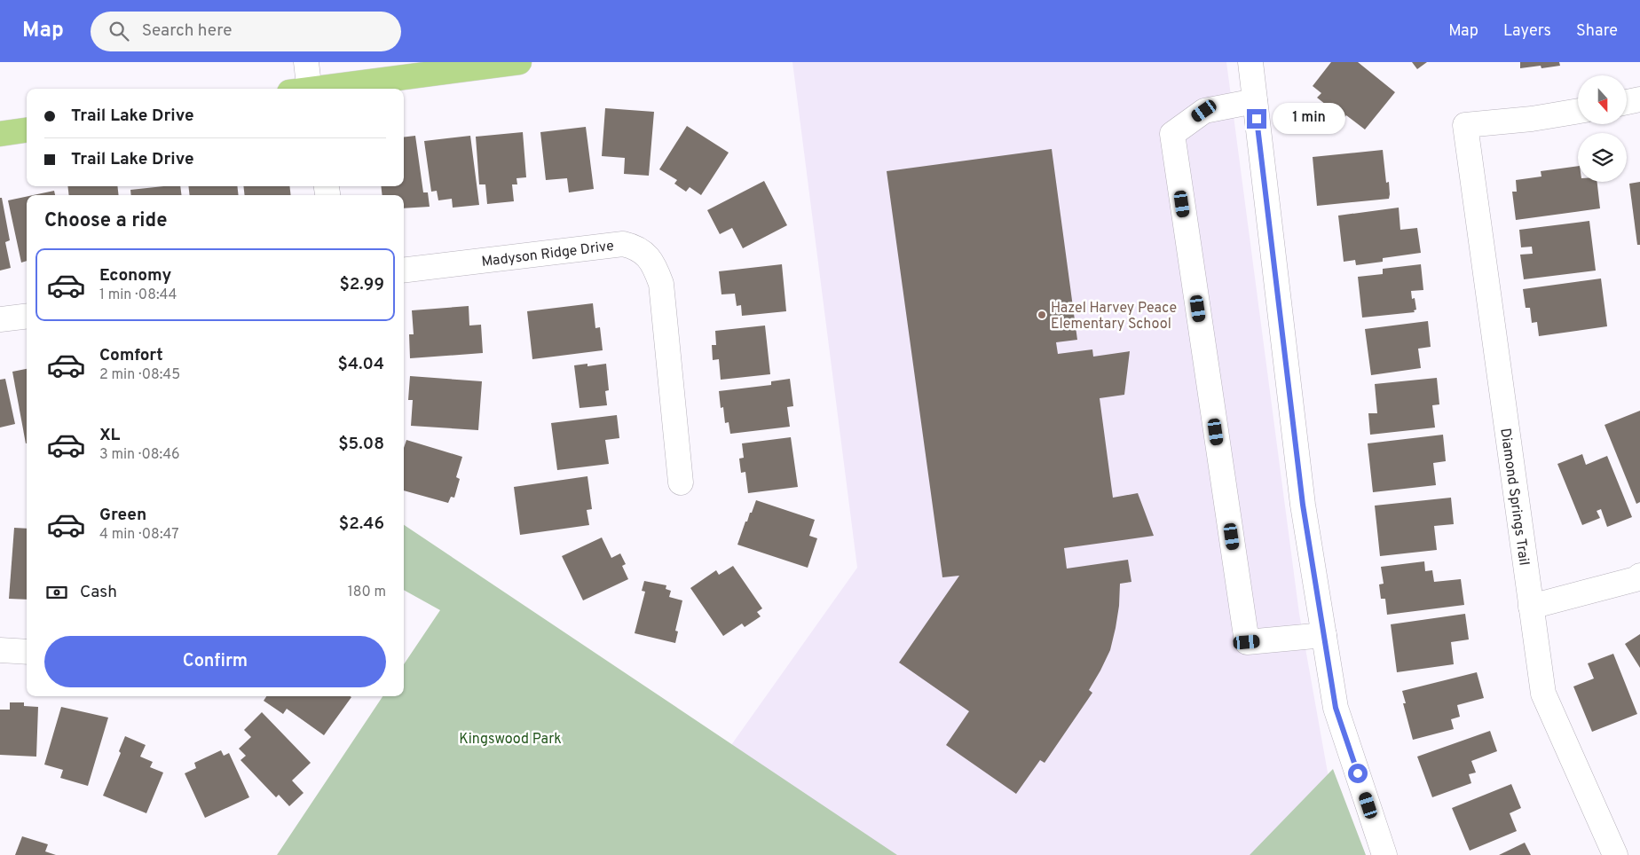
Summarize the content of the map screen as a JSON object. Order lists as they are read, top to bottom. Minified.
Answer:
{"streets":{"street":["Madyson Ridge Drive","Diamond Springs Trail"]},"parks":["Kingswood Park"],"places":["Hazel Harvey Peace Elementary School"],"north":"bottom","page":{"header":"Map","search":"Search here","nav":["Map","Layers","Share"],"banner":["Trail Lake Drive","Trail Lake Drive"],"bubble":"1 min","heading":"Choose a ride","list":[{"name":"Economy","note":"1 min · 08:44","value":"$2.99"},{"name":"Comfort","note":"2 min · 08:45","value":"$4.04"},{"name":"XL","note":"3 min · 08:46","value":"$5.08"},{"name":"Green","note":"4 min · 08:47","value":"$2.46"}],"pay":["Cash","180 m"],"buttons":"Confirm"}}
